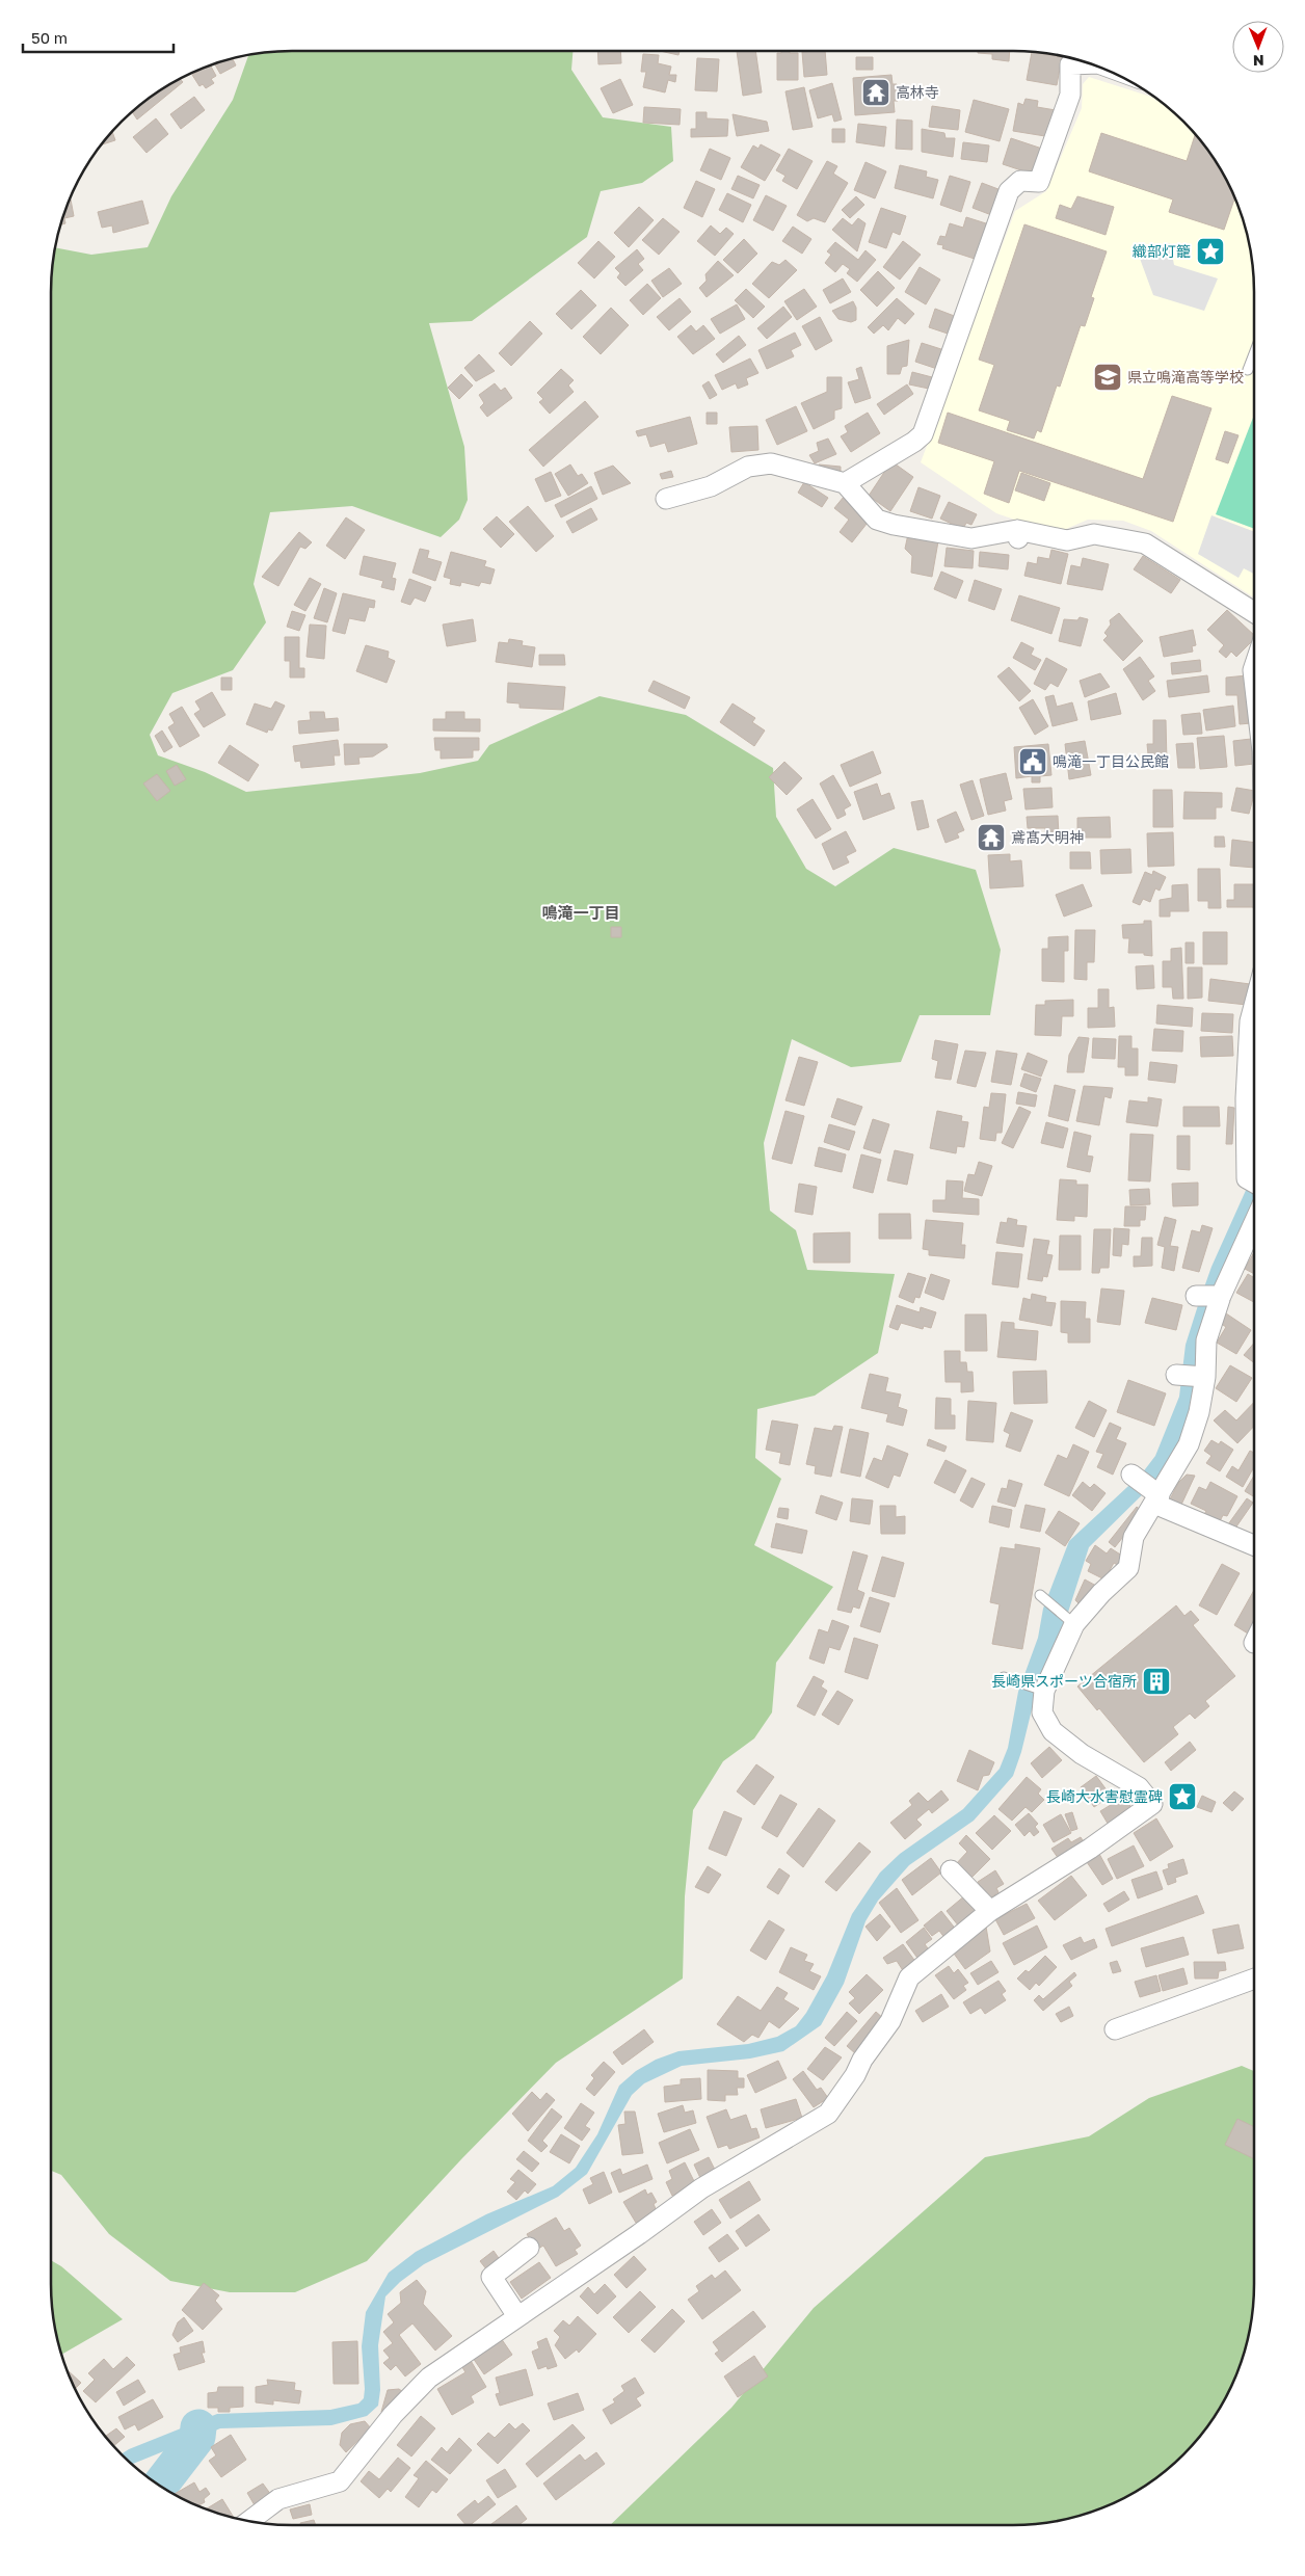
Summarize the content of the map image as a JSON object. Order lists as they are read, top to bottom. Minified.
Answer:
{"districts":["鳴滝一丁目"],"places":{"temple":["高林寺","鳶髙大明神"],"place":["織部灯籠","長崎大水害慰霊碑"],"school or university":["県立鳴滝高等学校"],"public building":["鳴滝一丁目公民館"],"building":["長崎県スポーツ合宿所"]},"scale_bar":"50 m","north":"bottom"}
